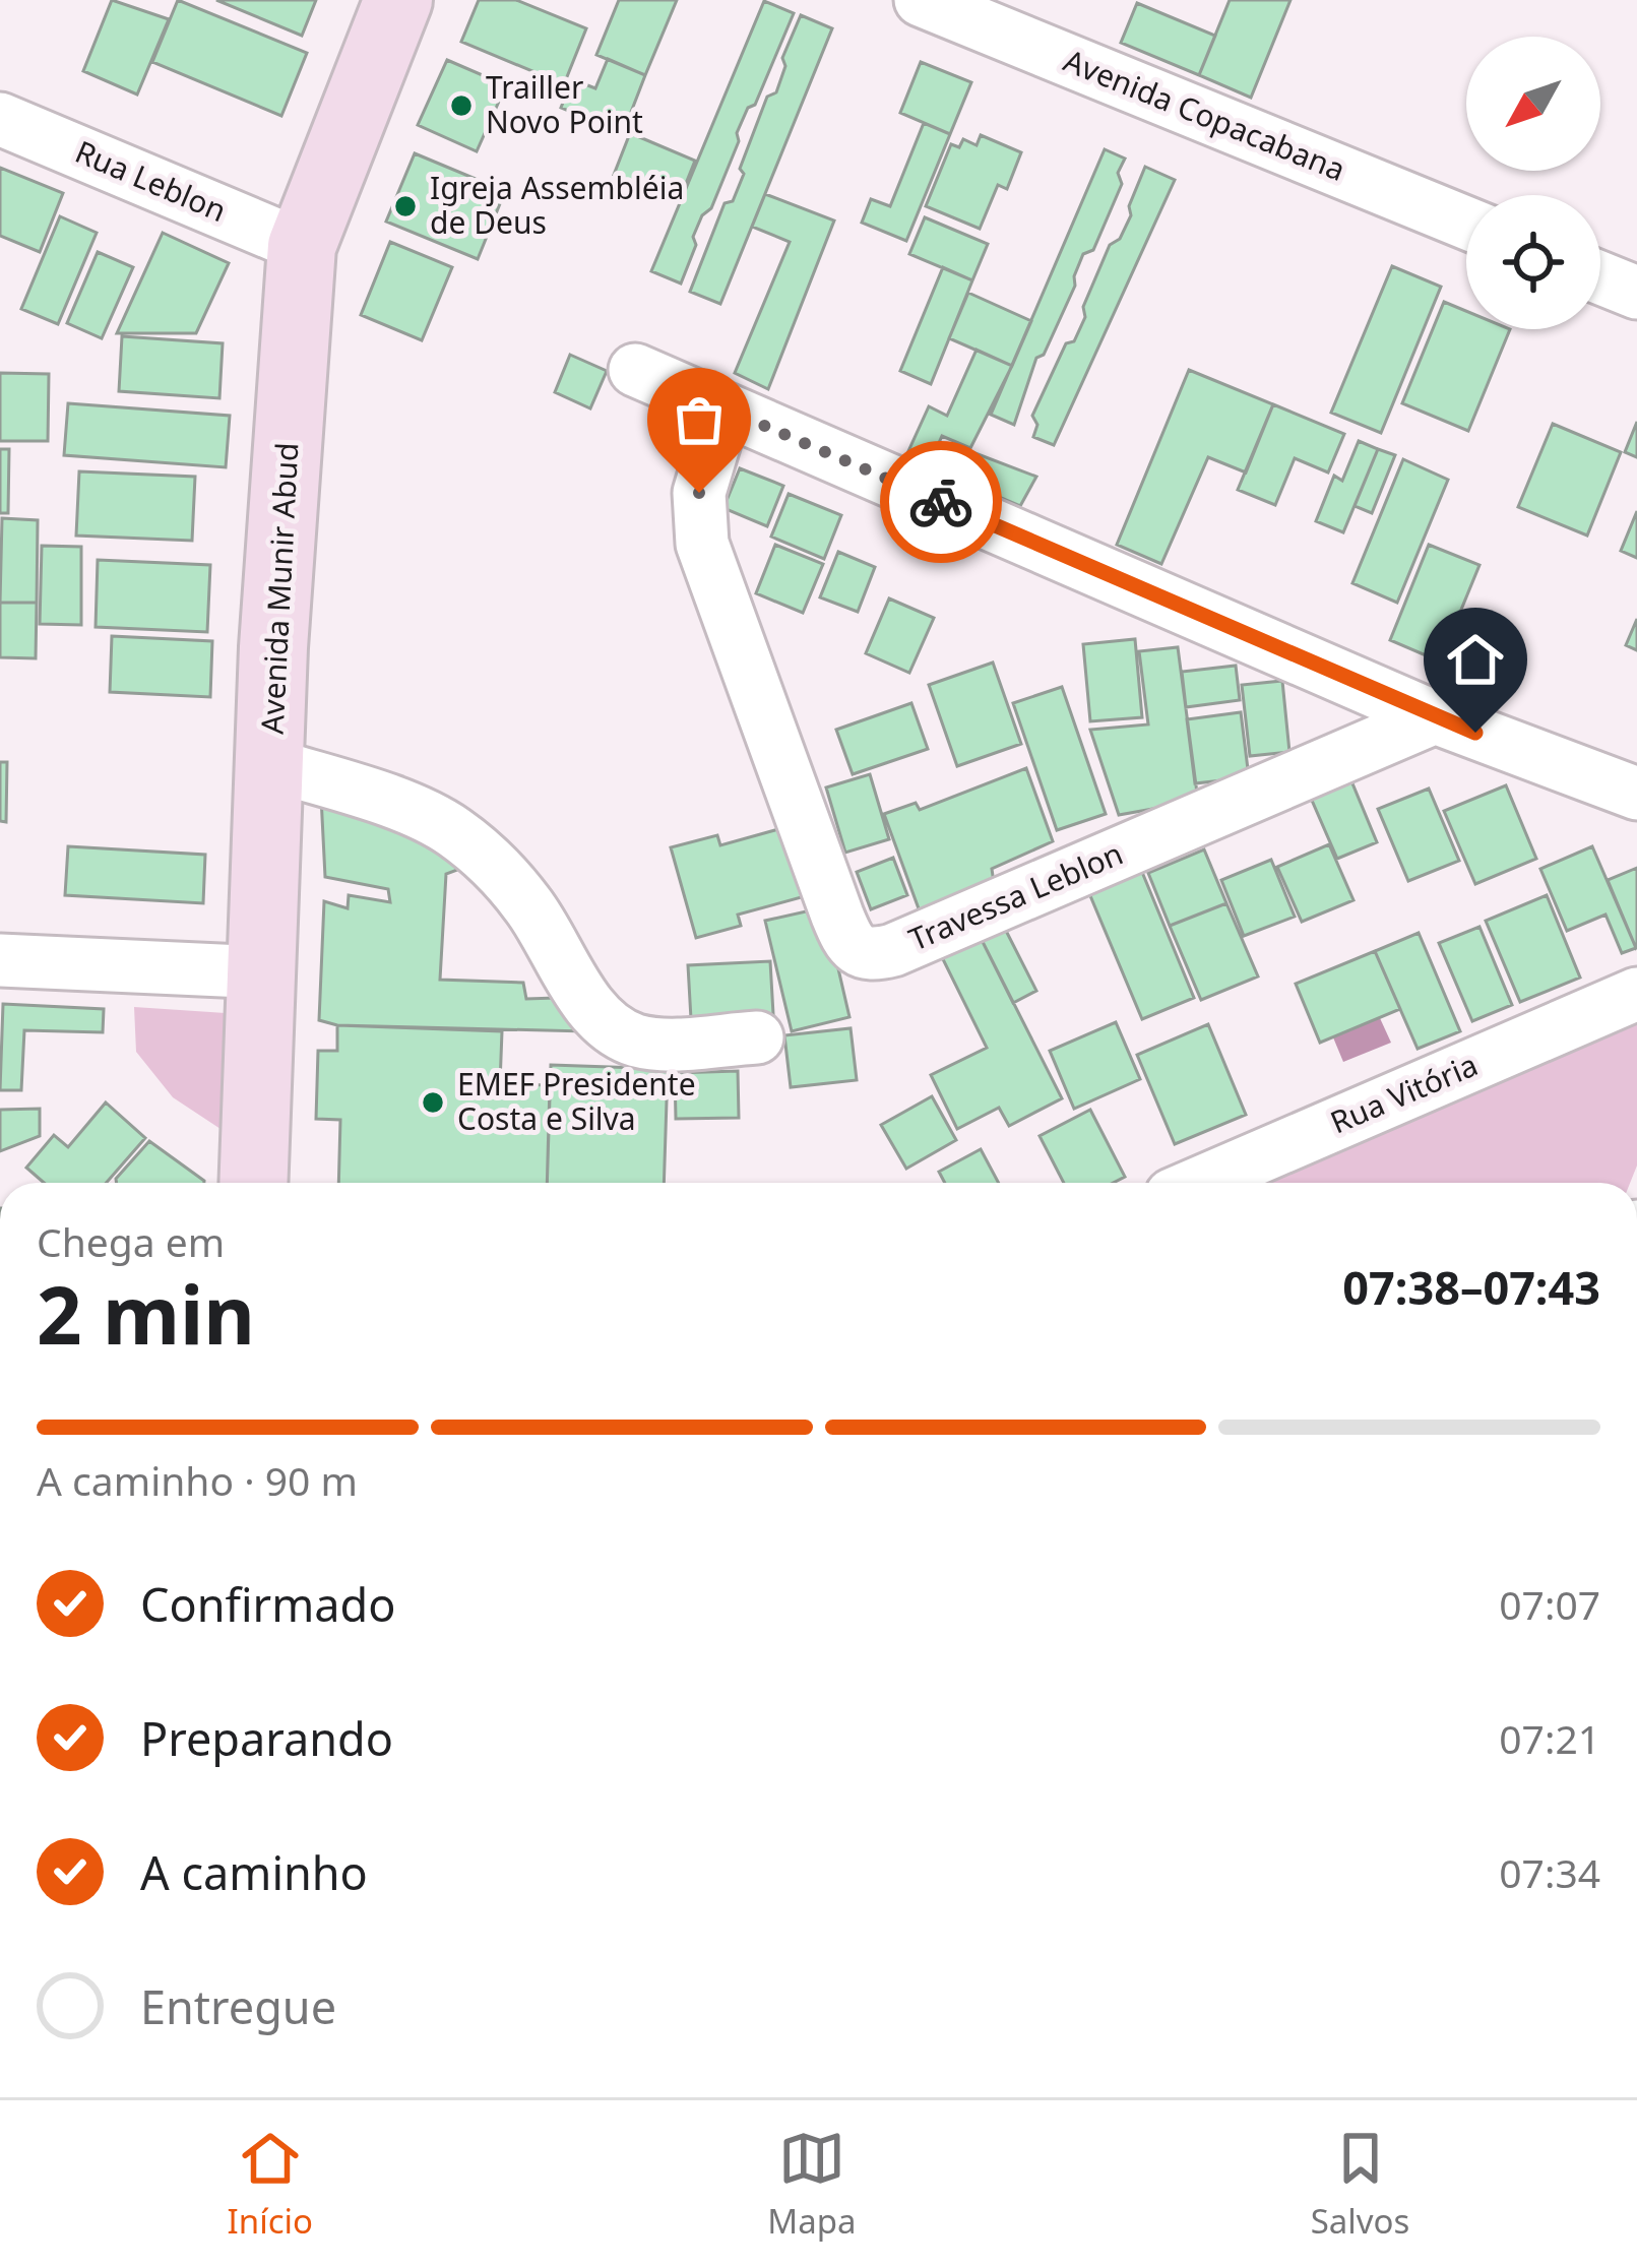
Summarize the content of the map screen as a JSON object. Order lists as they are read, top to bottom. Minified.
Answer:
{"streets":{"street":["Avenida Copacabana","Rua Leblon","Avenida Munir Abud","Travessa Leblon","Rua Vitória"]},"crossings":[["Rua Leblon","Avenida Munir Abud"]],"places":["Trailler Novo Point","Igreja Assembléia de Deus","EMEF Presidente Costa e Silva"],"north":"bottom left","page":{"heading":["2 min","Chega em","07:38–07:43"],"bar":"A caminho · 90 m","list":[["Confirmado","07:07"],["Preparando","07:21"],["A caminho","07:34"],"Entregue"],"tabs":["Início","Mapa","Salvos"]}}
